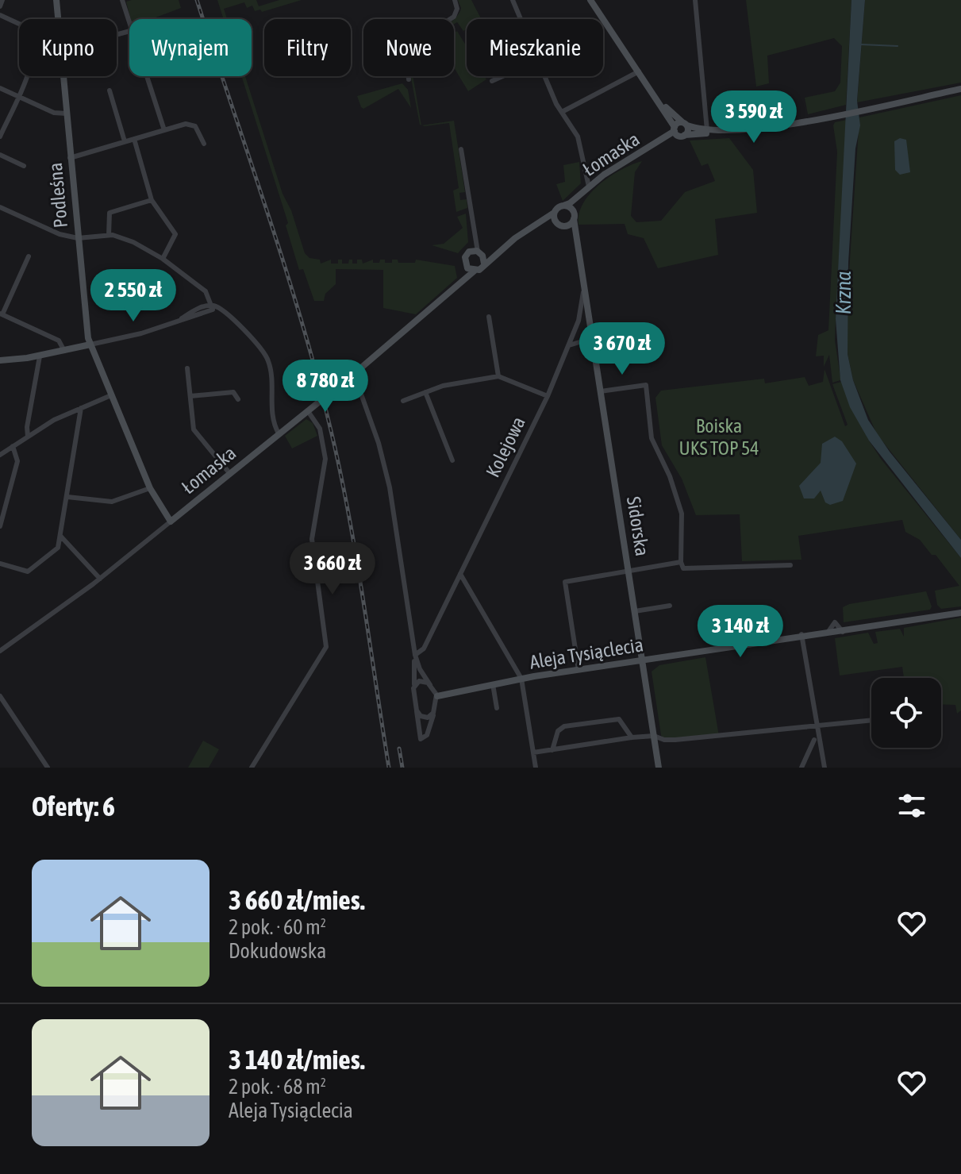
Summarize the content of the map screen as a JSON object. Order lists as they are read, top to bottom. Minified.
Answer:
{"streets":{"street":["Łomaska","Podleśna","Kolejowa","Sidorska","Aleja Tysiąclecia"]},"crossings":[["Łomaska","Podleśna"],["Łomaska","Kolejowa"],["Kolejowa","Sidorska"],["Sidorska","Aleja Tysiąclecia"]],"water":["Krzna"],"parks":["Boiska UKS TOP 54"],"page":{"chip":["Kupno","Wynajem","Filtry","Nowe","Mieszkanie"],"price":["3 590 zł","2 550 zł","3 670 zł","8 780 zł","3 660 zł","3 140 zł"],"heading":"Oferty: 6","list":[{"name":"3 660 zł/mies.","note":"2 pok. · 60 m² · Dokudowska"},{"name":"3 140 zł/mies.","note":"2 pok. · 68 m² · Aleja Tysiąclecia"}]}}
